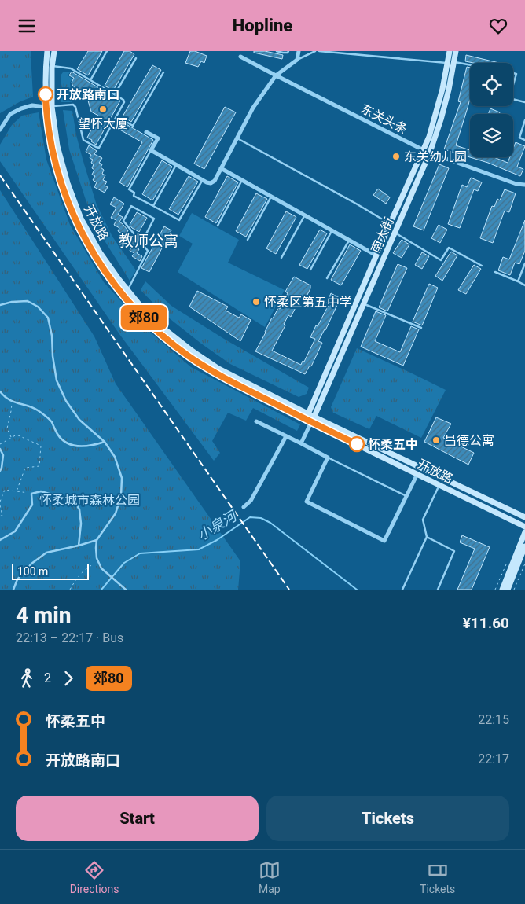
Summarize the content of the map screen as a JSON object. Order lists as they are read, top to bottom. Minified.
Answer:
{"streets":{"main road":["开放路","南大街"],"street":["东关头条"]},"crossings":[["东关头条","南大街"],["开放路","南大街"]],"districts":["教师公寓"],"water":["小泉河"],"parks":["怀柔城市森林公园"],"places":["开放路南口","望怀大厦","东关幼儿园","怀柔区第五中学","昌德公寓","怀柔五中"],"lines":["bus line 郊80"],"scale_bar":"100 m","page":{"header":"Hopline","on_map":"郊80","scale":"100 m","heading":["4 min","22:13 – 22:17 · Bus","¥11.60"],"legs":["2","郊80"],"list":[{"name":"怀柔五中","value":"22:15"},{"name":"开放路南口","value":"22:17"}],"buttons":["Start","Tickets"],"tabs":["Directions","Map","Tickets"]}}
